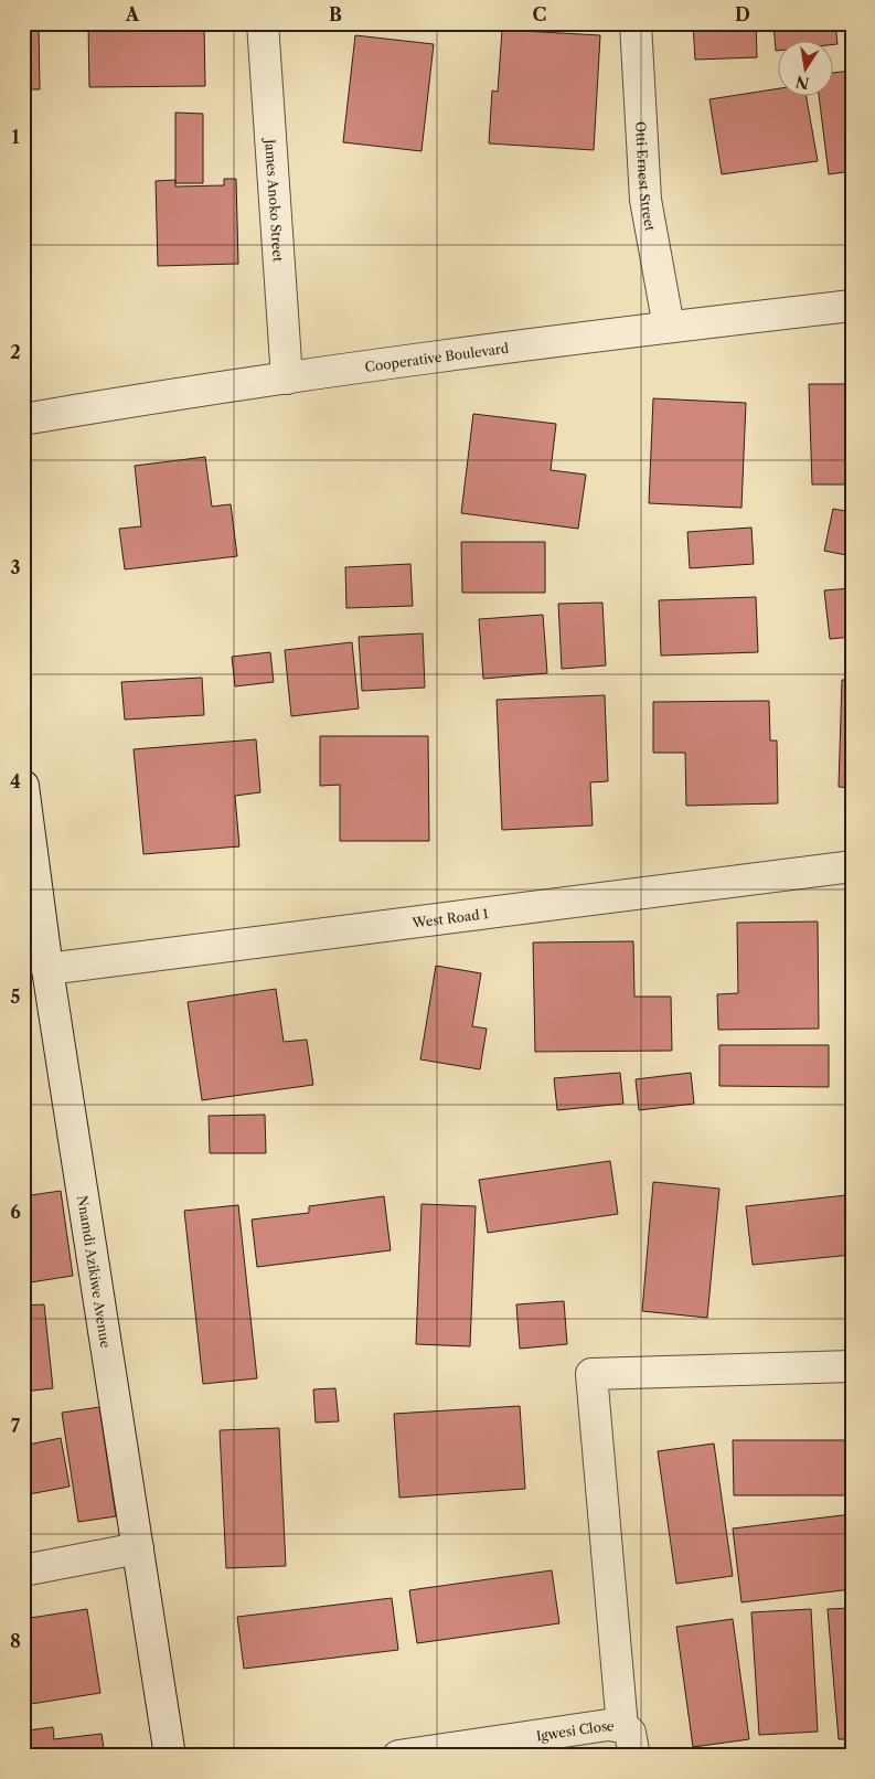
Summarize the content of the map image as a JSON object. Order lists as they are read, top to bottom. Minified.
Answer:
{"streets":{"street":["Otti Ernest Street","James Anoko Street","Cooperative Boulevard","West Road 1","Nnamdi Azikiwe Avenue","Igwesi Close"]},"crossings":[["Otti Ernest Street","Cooperative Boulevard"],["James Anoko Street","Cooperative Boulevard"],["West Road 1","Nnamdi Azikiwe Avenue"]],"north":"bottom","grid":{"columns":["A","B","C","D"],"rows":["1","2","3","4","5","6","7","8"]}}
